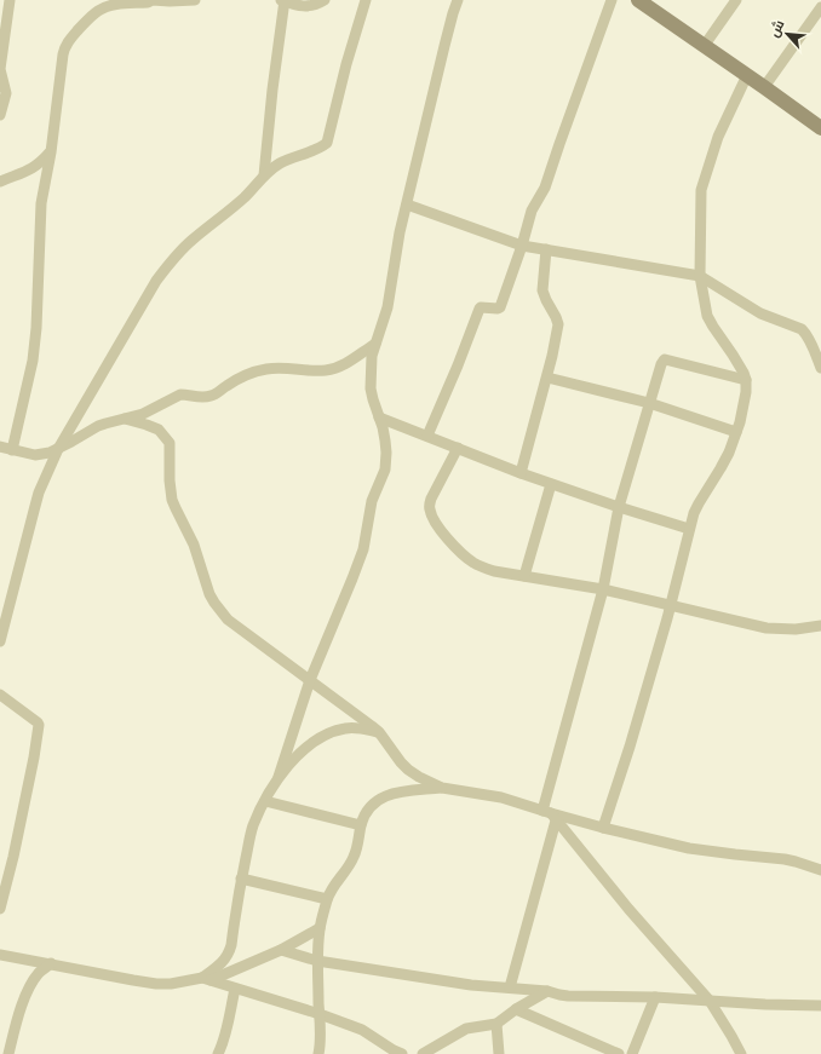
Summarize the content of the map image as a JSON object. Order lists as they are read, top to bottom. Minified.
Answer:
{"north":"top left"}
